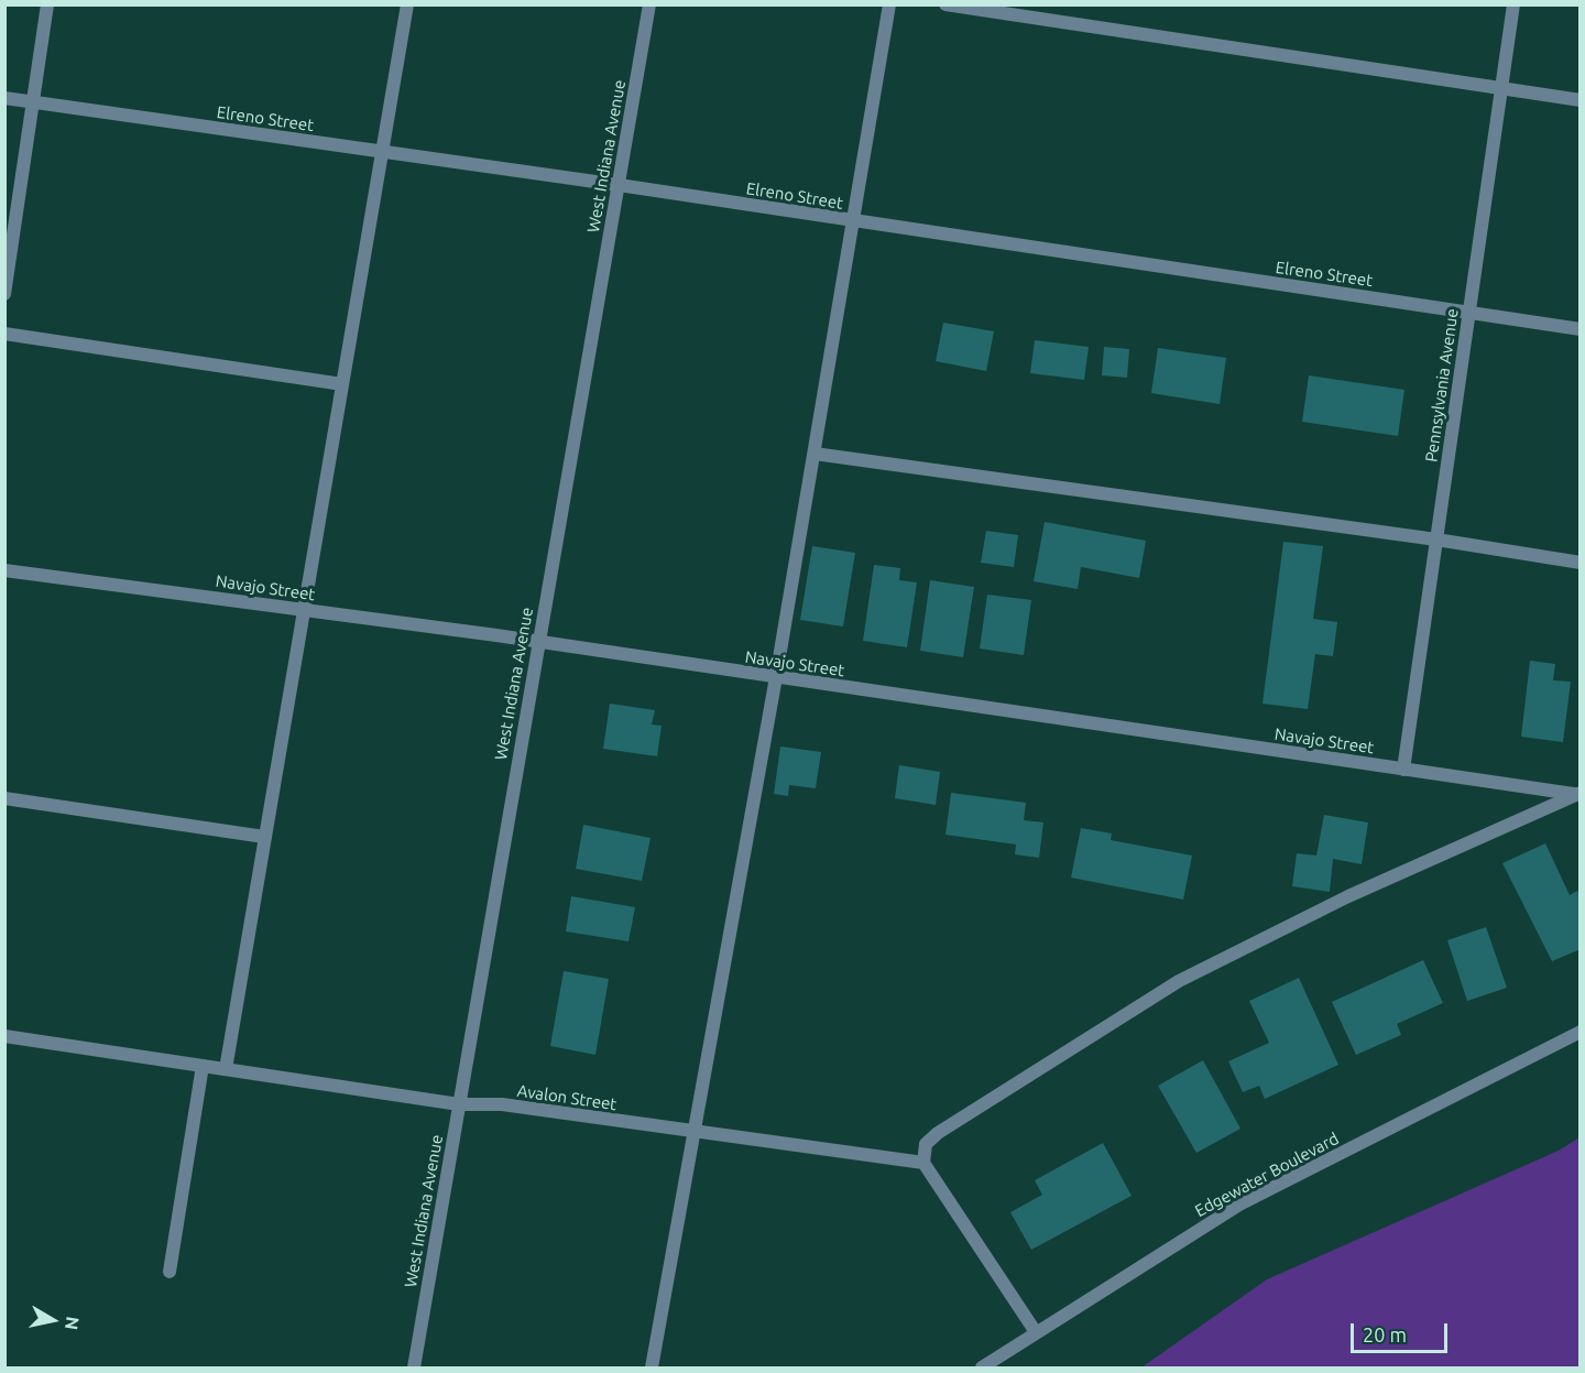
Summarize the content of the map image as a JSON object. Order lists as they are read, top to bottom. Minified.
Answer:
{"streets":{"street":["Elreno Street","West Indiana Avenue","Pennsylvania Avenue","Navajo Street","Avalon Street","Edgewater Boulevard"]},"crossings":[["Elreno Street","West Indiana Avenue"],["Elreno Street","Pennsylvania Avenue"],["West Indiana Avenue","Navajo Street"],["West Indiana Avenue","Avalon Street"],["Pennsylvania Avenue","Navajo Street"]],"scale_bar":"20 m","north":"right"}
